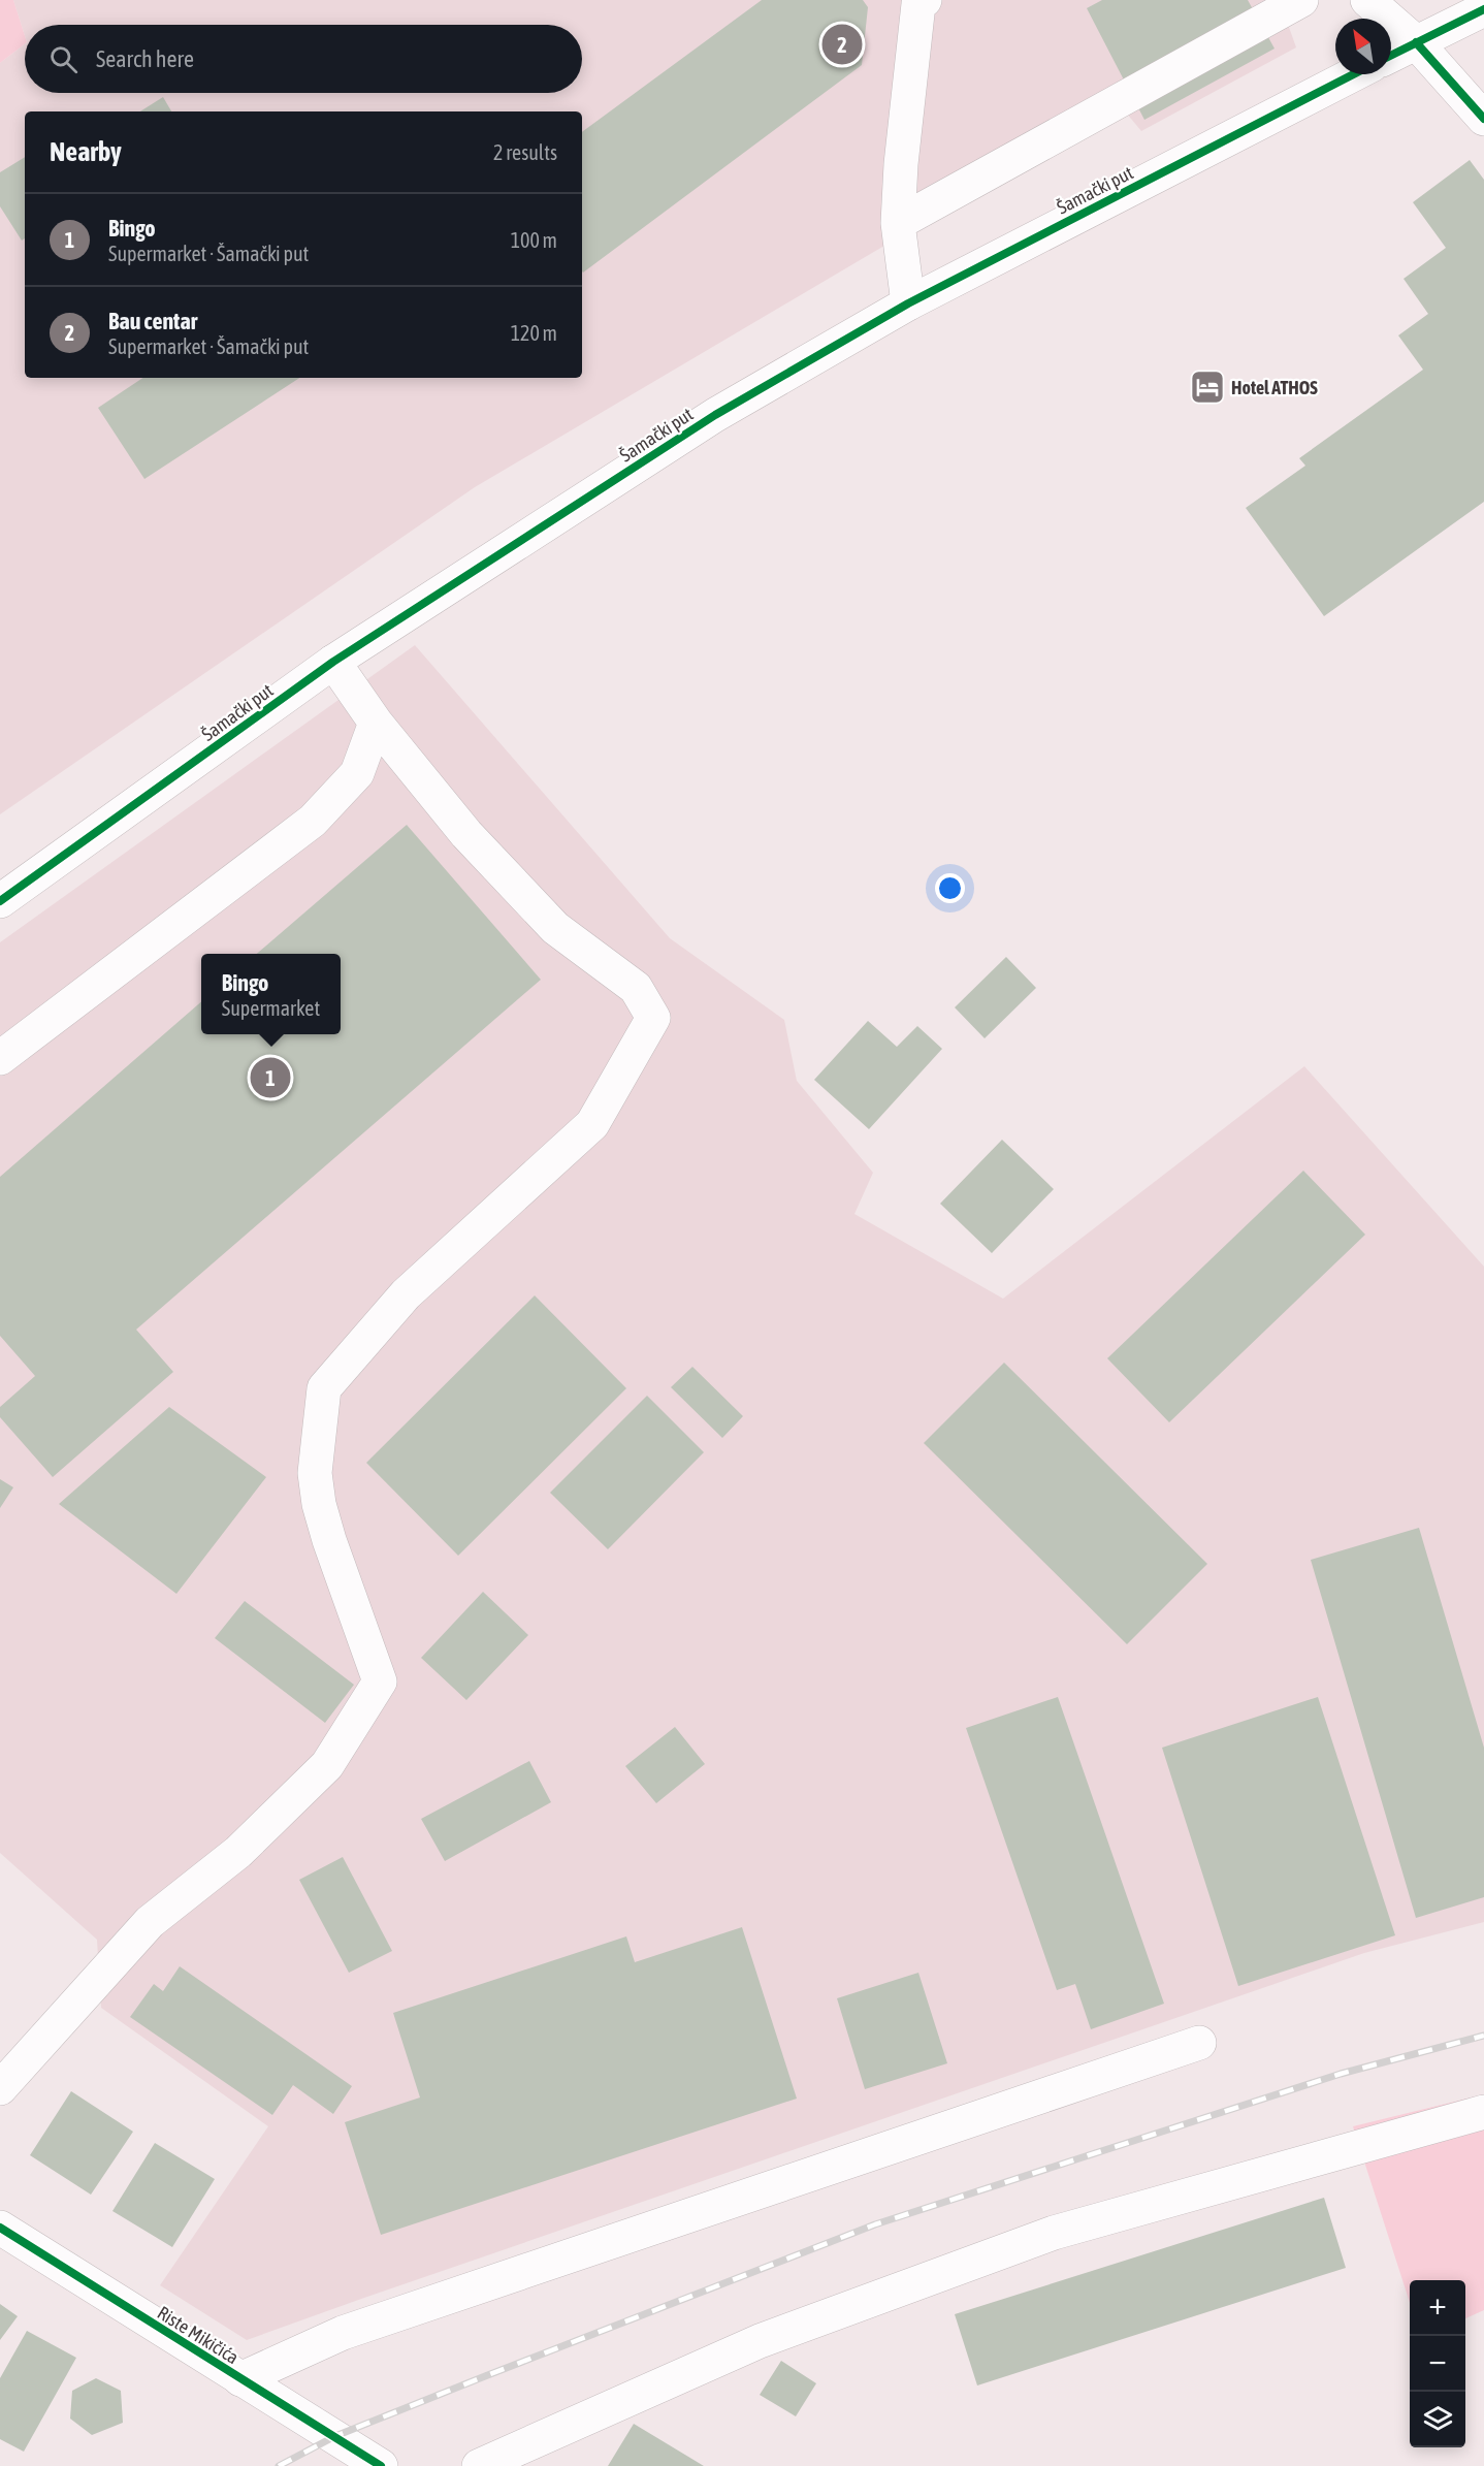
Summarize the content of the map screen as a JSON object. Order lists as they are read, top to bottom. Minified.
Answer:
{"streets":{"main road":["Šamački put","Riste Mikičića"]},"places":{"hotel":["Hotel ATHOS"]},"north":"top left","page":{"pins":["2","1"],"search":"Search here","heading":["Nearby","2 results"],"list":[{"mark":"1","name":"Bingo","note":"Supermarket · Šamački put","value":"100 m"},{"mark":"2","name":"Bau centar","note":"Supermarket · Šamački put","value":"120 m"}],"popup":["Bingo","Supermarket"],"map_buttons":["+","−"]}}
